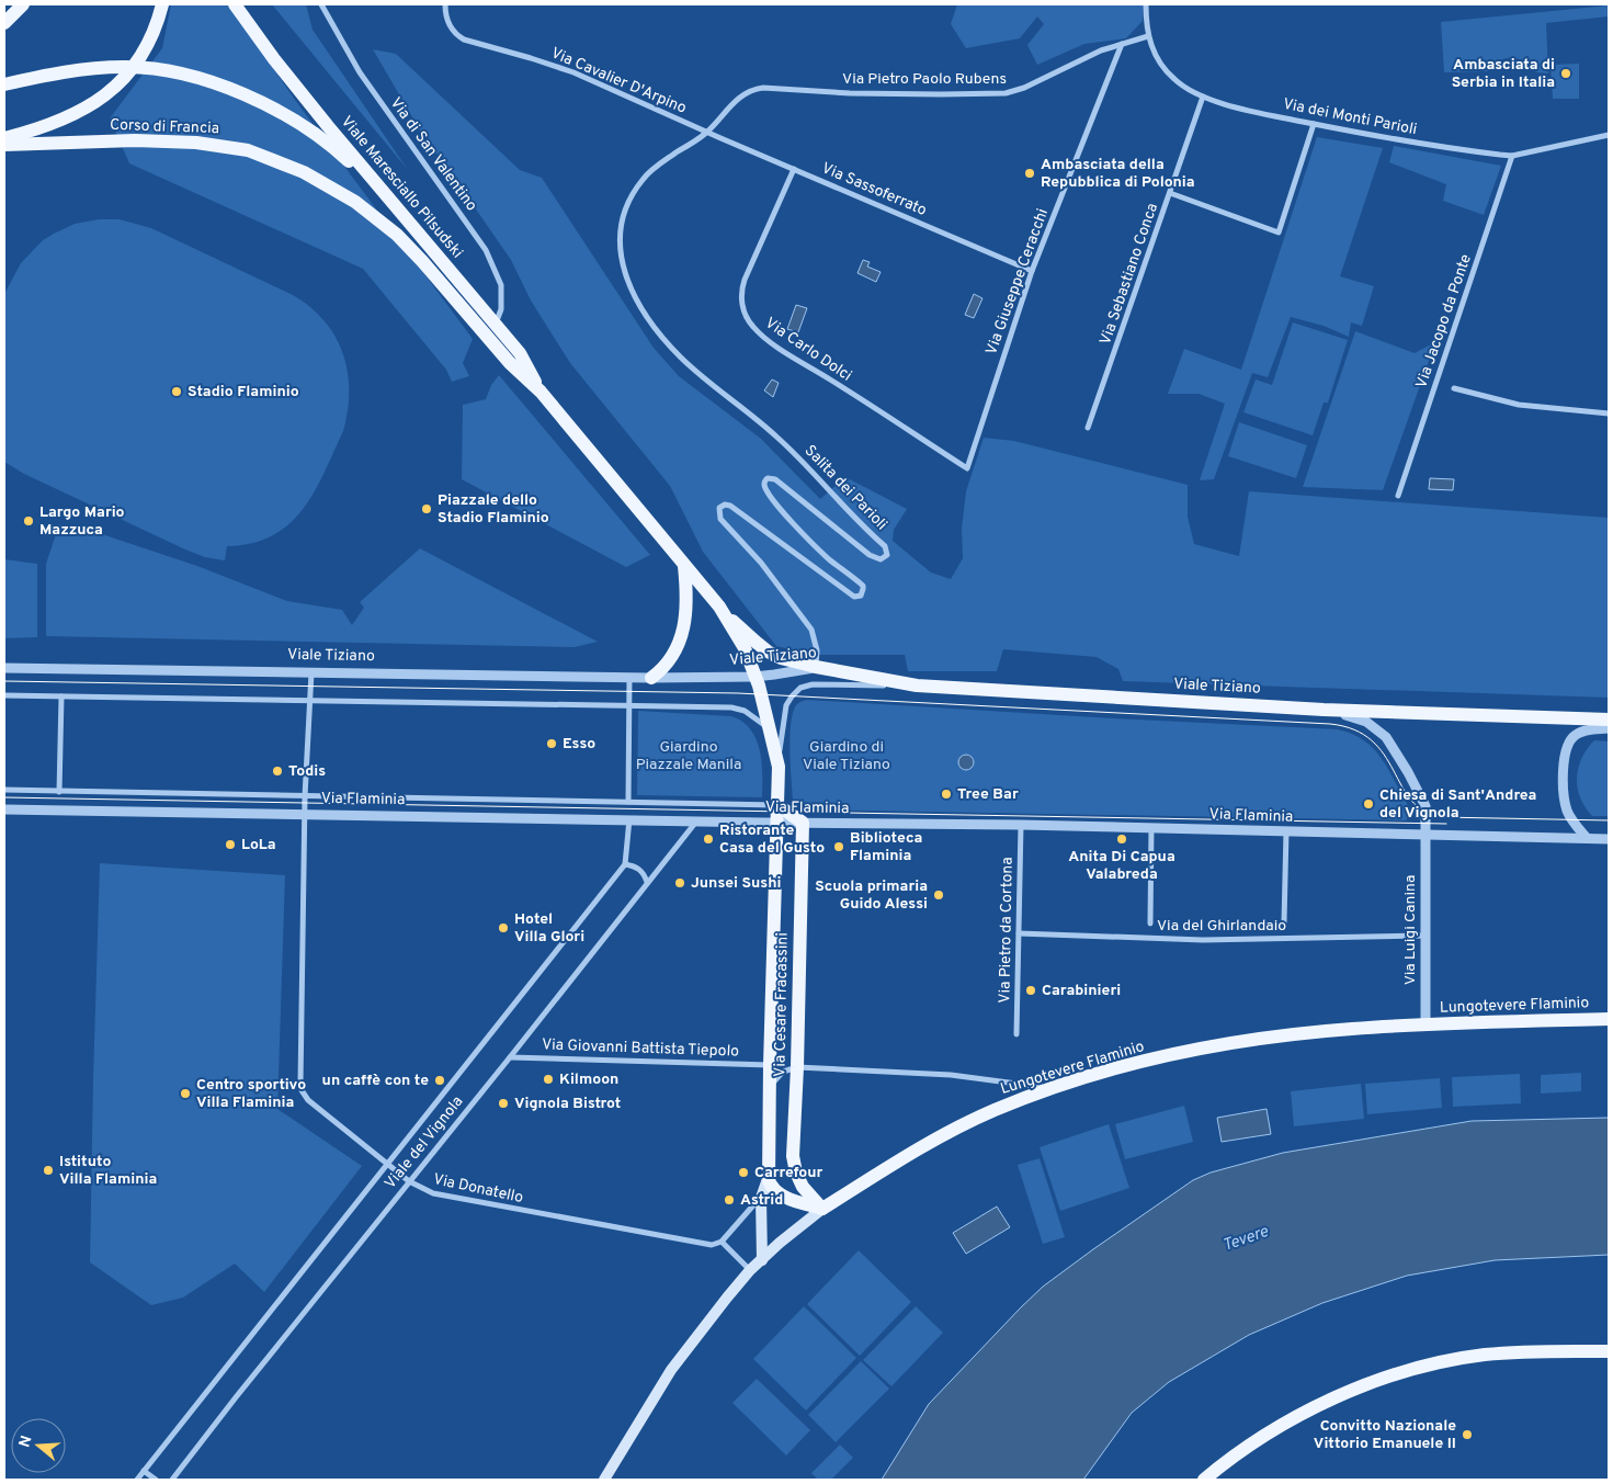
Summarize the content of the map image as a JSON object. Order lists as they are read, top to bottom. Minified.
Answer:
{"streets":{"main road":["Corso di Francia","Viale Maresciallo Pilsudski","Viale Tiziano","Via Cesare Fracassini","Lungotevere Flaminio"],"street":["Via Pietro Paolo Rubens","Via Cavalier D'Arpino","Via dei Monti Parioli","Via di San Valentino","Via Sassoferrato","Via Sebastiano Conca","Via Giuseppe Ceracchi","Via Jacopo da Ponte","Via Carlo Dolci","Salita dei Parioli","Via Flaminia","Via del Ghirlandaio","Via Pietro da Cortona","Via Luigi Canina","Via Giovanni Battista Tiepolo","Viale del Vignola","Via Donatello"]},"crossings":[["Via Pietro Paolo Rubens","Via Cavalier D'Arpino"],["Via Pietro Paolo Rubens","Via dei Monti Parioli"],["Via Pietro Paolo Rubens","Via Sassoferrato"],["Via Pietro Paolo Rubens","Via Giuseppe Ceracchi"],["Via Pietro Paolo Rubens","Salita dei Parioli"],["Via Cavalier D'Arpino","Via Sassoferrato"],["Via Cavalier D'Arpino","Salita dei Parioli"],["Via dei Monti Parioli","Via Sebastiano Conca"],["Via dei Monti Parioli","Via Jacopo da Ponte"],["Corso di Francia","Viale Maresciallo Pilsudski"],["Via di San Valentino","Viale Maresciallo Pilsudski"],["Viale Maresciallo Pilsudski","Via Cesare Fracassini"],["Via Sassoferrato","Via Giuseppe Ceracchi"],["Via Sassoferrato","Via Carlo Dolci"],["Via Sassoferrato","Salita dei Parioli"],["Via Giuseppe Ceracchi","Via Carlo Dolci"],["Salita dei Parioli","Viale Tiziano"],["Viale Tiziano","Via Luigi Canina"],["Viale Tiziano","Via Cesare Fracassini"],["Viale Tiziano","Via Donatello"],["Via Flaminia","Via Pietro da Cortona"],["Via Flaminia","Via Luigi Canina"],["Via Flaminia","Via Cesare Fracassini"],["Via Flaminia","Viale del Vignola"],["Via Flaminia","Via Donatello"],["Via del Ghirlandaio","Via Pietro da Cortona"],["Via del Ghirlandaio","Via Luigi Canina"],["Via Luigi Canina","Lungotevere Flaminio"],["Via Cesare Fracassini","Lungotevere Flaminio"],["Via Cesare Fracassini","Via Giovanni Battista Tiepolo"],["Via Giovanni Battista Tiepolo","Viale del Vignola"],["Viale del Vignola","Via Donatello"]],"water":["Tevere"],"parks":["Giardino Piazzale Manila","Giardino di Viale Tiziano"],"places":["Ambasciata di Serbia in Italia","Ambasciata della Repubblica di Polonia","Stadio Flaminio","Piazzale dello Stadio Flaminio","Largo Mario Mazzuca","Esso","Todis","Tree Bar","Chiesa di Sant'Andrea del Vignola","Ristorante Casa del Gusto","Anita Di Capua Valabreda","LoLa","Biblioteca Flaminia","Junsei Sushi","Scuola primaria Guido Alessi","Hotel Villa Glori","Carabinieri","Kilmoon","un caffè con te","Centro sportivo Villa Flaminia","Vignola Bistrot","Istituto Villa Flaminia","Carrefour","Astrid","Convitto Nazionale Vittorio Emanuele II"],"north":"left"}
